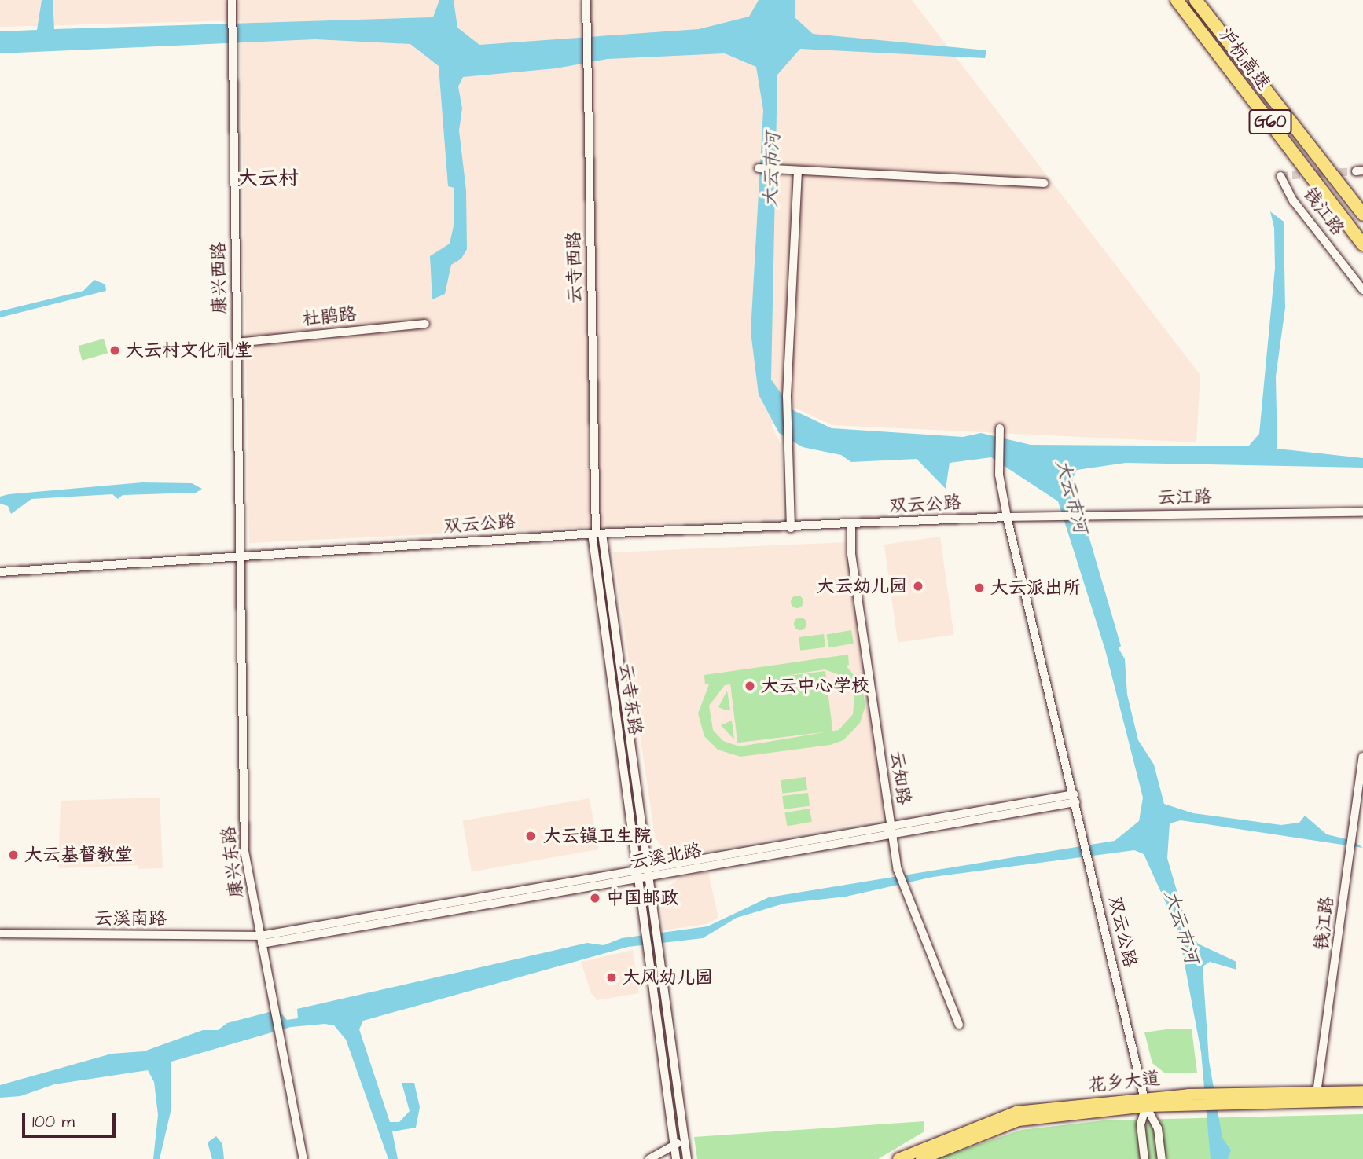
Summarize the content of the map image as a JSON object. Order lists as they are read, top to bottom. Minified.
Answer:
{"streets":{"highway":["沪杭高速","G60"],"main road":["花乡大道"],"street":["钱江路","云寺西路","康兴西路","杜鹃路","云江路","双云公路","云寺东路","云知路","云溪北路","康兴东路","云溪南路"]},"crossings":[["钱江路","花乡大道"],["云寺西路","双云公路"],["云寺西路","云寺东路"],["康兴西路","杜鹃路"],["康兴西路","双云公路"],["康兴西路","康兴东路"],["云江路","双云公路"],["双云公路","云寺东路"],["双云公路","云知路"],["双云公路","云溪北路"],["双云公路","康兴东路"],["双云公路","花乡大道"],["云寺东路","云溪北路"],["云知路","云溪北路"],["云溪北路","康兴东路"],["云溪北路","云溪南路"],["康兴东路","云溪南路"]],"districts":["大云村"],"water":["大云市河"],"places":["大云村文化礼堂","大云幼儿园","大云派出所","大云中心学校","大云镇卫生院","大云基督教堂","中国邮政","大风幼儿园"],"scale_bar":"100 m"}
